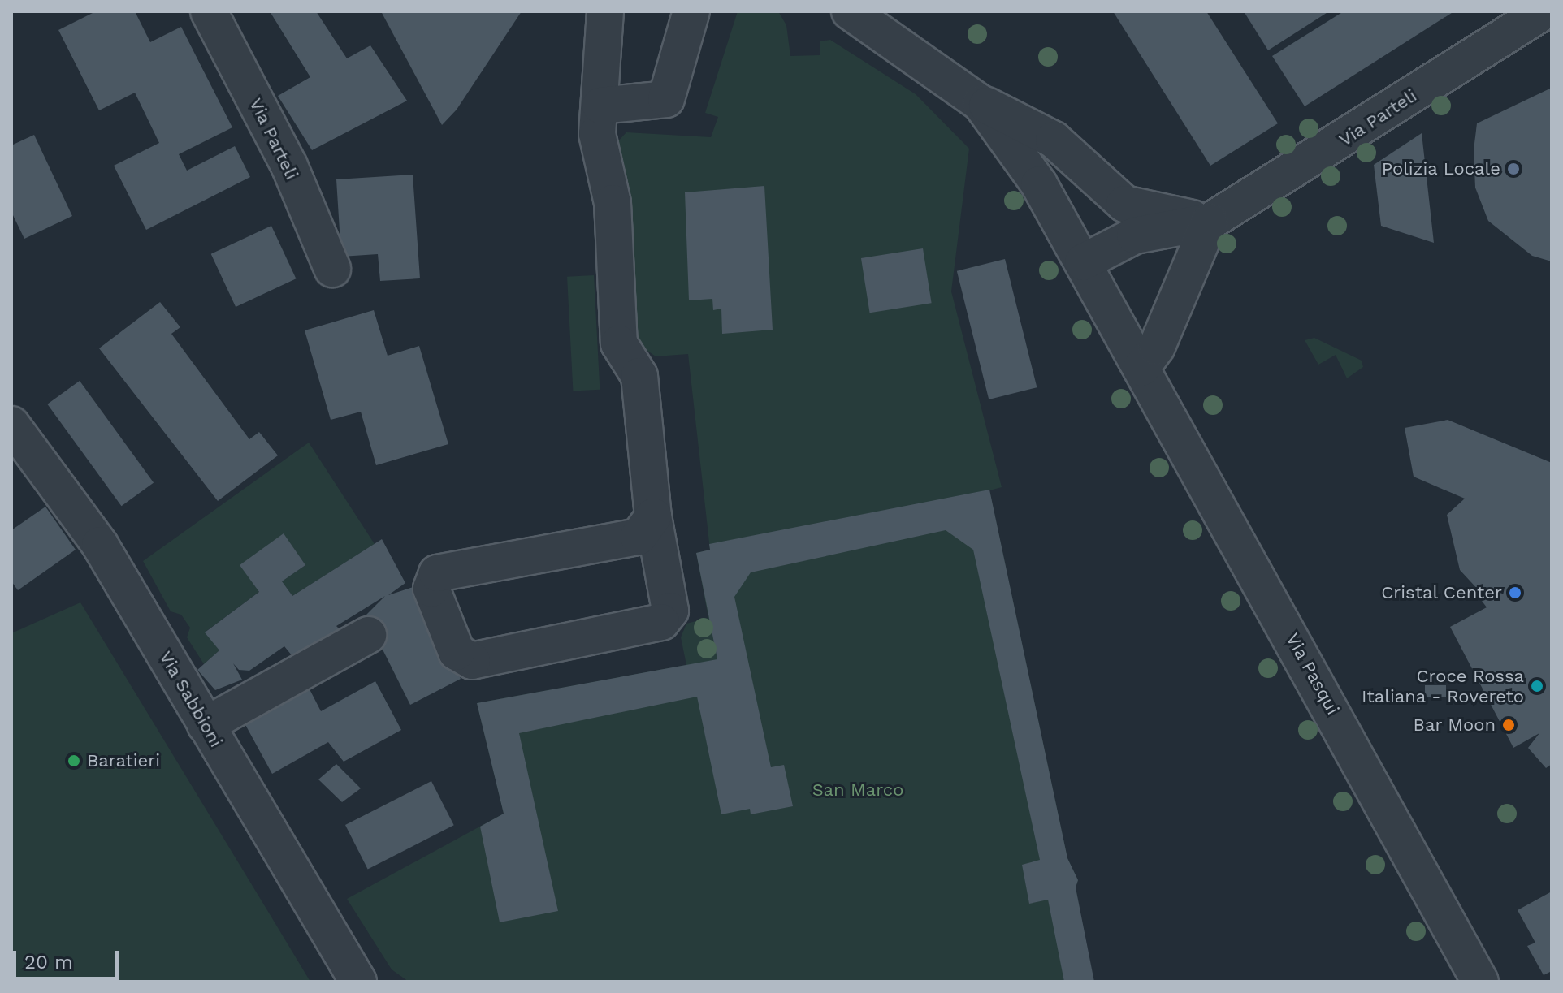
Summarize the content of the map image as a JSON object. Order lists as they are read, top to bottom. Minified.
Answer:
{"streets":{"street":["Via Parteli","Via Pasqui","Via Sabbioni"]},"parks":["San Marco"],"places":["Polizia Locale","Cristal Center","Croce Rossa Italiana - Rovereto","Bar Moon","Baratieri"],"scale_bar":"20 m"}
